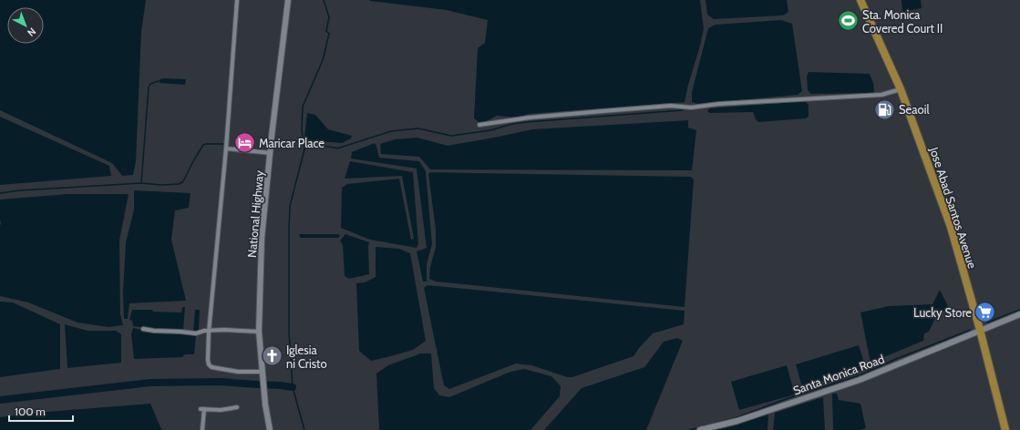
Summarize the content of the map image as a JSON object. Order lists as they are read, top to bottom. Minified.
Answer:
{"streets":{"highway":["Jose Abad Santos Avenue"],"main road":["National Highway","Santa Monica Road"]},"crossings":[["Jose Abad Santos Avenue","Santa Monica Road"]],"places":{"sports":["Sta. Monica Covered Court II"],"fuel station":["Seaoil"],"hotel":["Maricar Place"],"supermarket":["Lucky Store"],"church":["Iglesia ni Cristo"]},"scale_bar":"100 m","north":"bottom right"}
